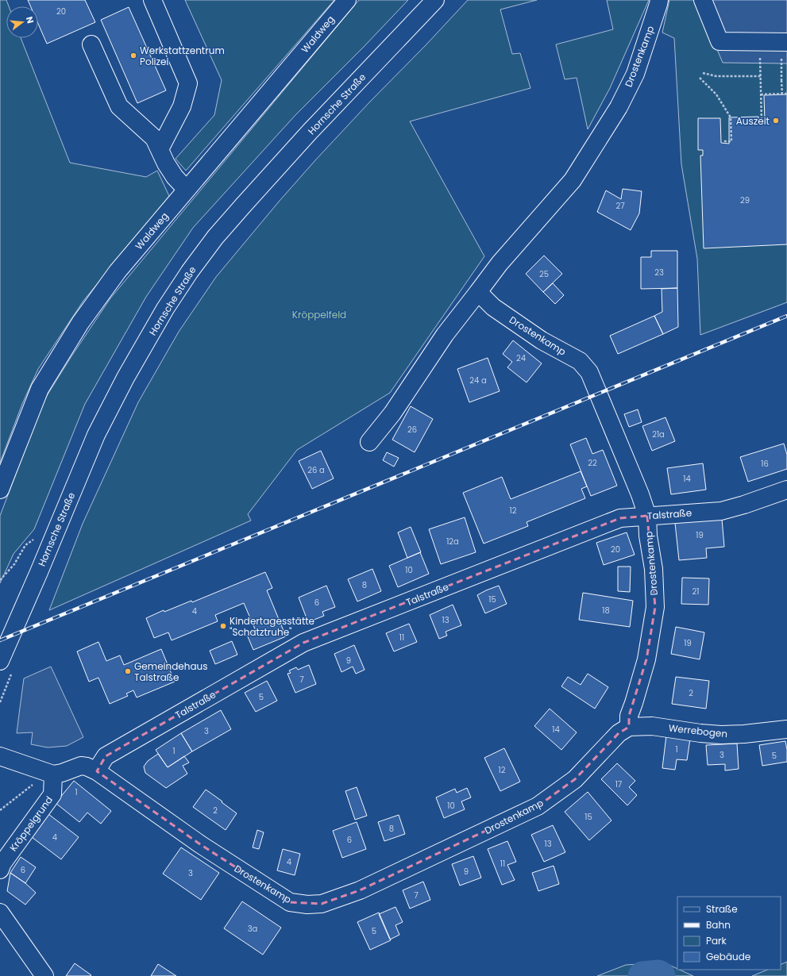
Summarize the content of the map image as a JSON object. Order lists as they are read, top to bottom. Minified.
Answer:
{"streets":{"street":["Waldweg","Drostenkamp","Hornsche Straße","Talstraße","Werrebogen","Kröppelgrund"]},"crossings":[["Drostenkamp","Talstraße"],["Drostenkamp","Werrebogen"],["Drostenkamp","Kröppelgrund"]],"parks":["Kröppelfeld"],"places":["Werkstattzentrum Polizei","Auszeit","Kindertagesstätte \"Schatztruhe\"","Gemeindehaus Talstraße"],"house_numbers":["20","29","27","23","25","24","24 a","26","21a","22","16","26 a","14","12","19","12a","20","10","8","21","15","6","18","4","13","11","19","9","7","2","5","14","3","1","1","3","5","12","17","1","10","2","15","8","4","6","13","4","11","6","9","3","7","3a","5"],"legend":["Straße","Bahn","Park","Gebäude"],"north":"right"}
